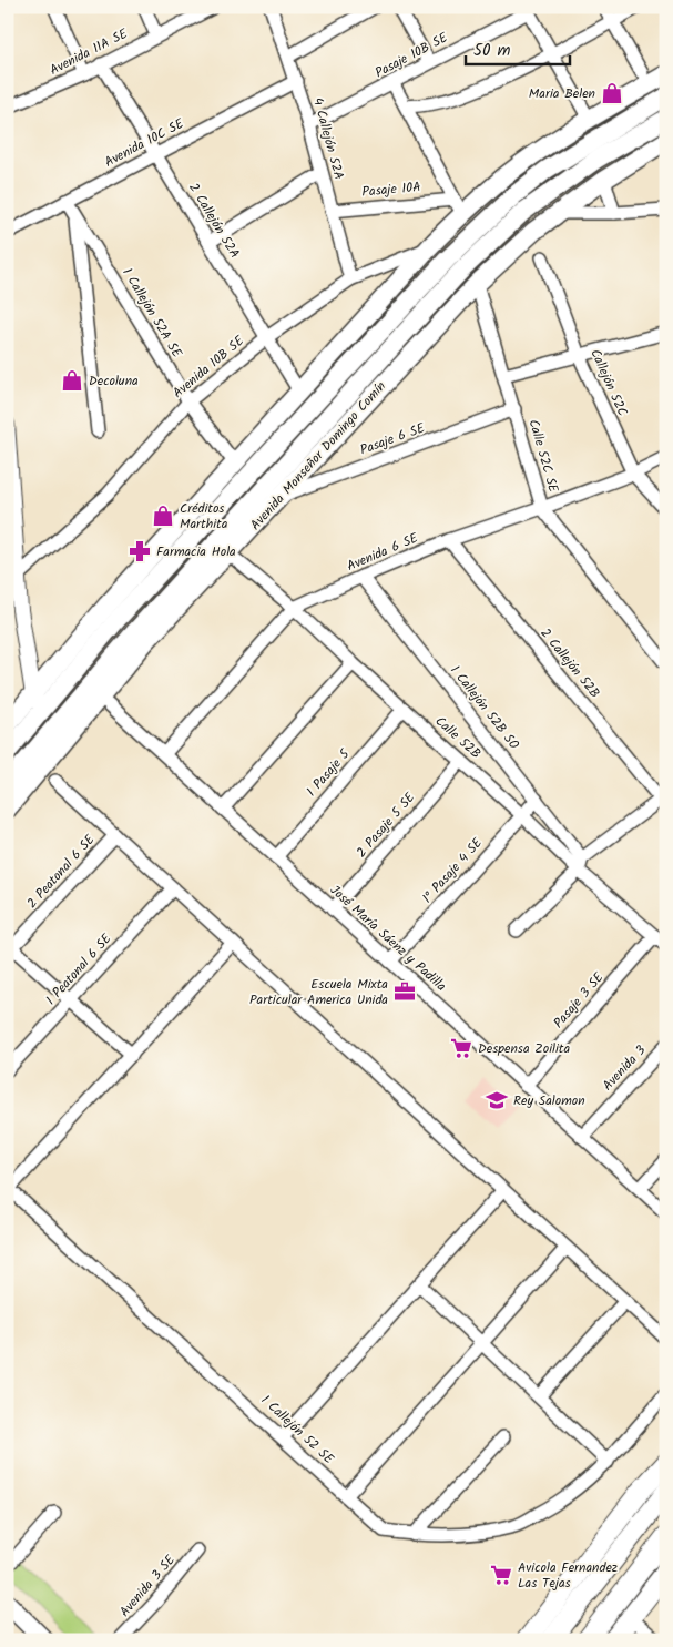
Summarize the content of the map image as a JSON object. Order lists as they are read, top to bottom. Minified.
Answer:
{"streets":{"main road":["Avenida Monseñor Domingo Comín"],"street":["Avenida 11A SE","Pasaje 10B SE","4 Callejón 52A","Avenida 10C SE","Pasaje 10A","2 Callejón 52A","1 Callejón 52A SE","Avenida 10B SE","Callejón 52C","Pasaje 6 SE","Calle 52C SE","Avenida 6 SE","2 Callejón 52B","1 Callejón 52B SO","Calle 52B","1 Pasaje 5","2 Pasaje 5 SE","1° Pasaje 4 SE","2 Peatonal 6 SE","José María Sáenz y Padilla","1 Peatonal 6 SE","Pasaje 3 SE","Avenida 3","1 Callejón 52 SE","Avenida 3 SE"]},"crossings":[["Avenida 11A SE","2 Callejón 52A"],["Pasaje 10B SE","4 Callejón 52A"],["4 Callejón 52A","Avenida 10C SE"],["4 Callejón 52A","Pasaje 10A"],["4 Callejón 52A","Avenida 10B SE"],["Avenida 10C SE","2 Callejón 52A"],["Avenida 10C SE","1 Callejón 52A SE"],["2 Callejón 52A","Avenida 10B SE"],["1 Callejón 52A SE","Avenida 10B SE"],["Callejón 52C","Avenida 6 SE"],["Pasaje 6 SE","Avenida Monseñor Domingo Comín"],["Pasaje 6 SE","Calle 52C SE"],["Avenida Monseñor Domingo Comín","Calle 52C SE"],["Avenida Monseñor Domingo Comín","Calle 52B"],["Avenida Monseñor Domingo Comín","José María Sáenz y Padilla"],["Calle 52C SE","Avenida 6 SE"],["Avenida 6 SE","2 Callejón 52B"],["Avenida 6 SE","1 Callejón 52B SO"],["Avenida 6 SE","Calle 52B"],["Avenida 6 SE","José María Sáenz y Padilla"],["1 Callejón 52B SO","Calle 52B"],["1 Callejón 52B SO","1° Pasaje 4 SE"],["Calle 52B","1 Pasaje 5"],["Calle 52B","2 Pasaje 5 SE"],["Calle 52B","1° Pasaje 4 SE"],["Calle 52B","Pasaje 3 SE"],["1 Pasaje 5","José María Sáenz y Padilla"],["2 Pasaje 5 SE","José María Sáenz y Padilla"],["1° Pasaje 4 SE","José María Sáenz y Padilla"],["José María Sáenz y Padilla","Pasaje 3 SE"],["José María Sáenz y Padilla","Avenida 3"]],"places":{"shop":["Maria Belen","Decoluna","Créditos Marthita"],"pharmacy":["Farmacia Hola"],"office":["Escuela Mixta Particular America Unida"],"supermarket":["Despensa Zoilita","Avicola Fernandez Las Tejas"],"school or university":["Rey Salomon"]},"scale_bar":"50 m"}
